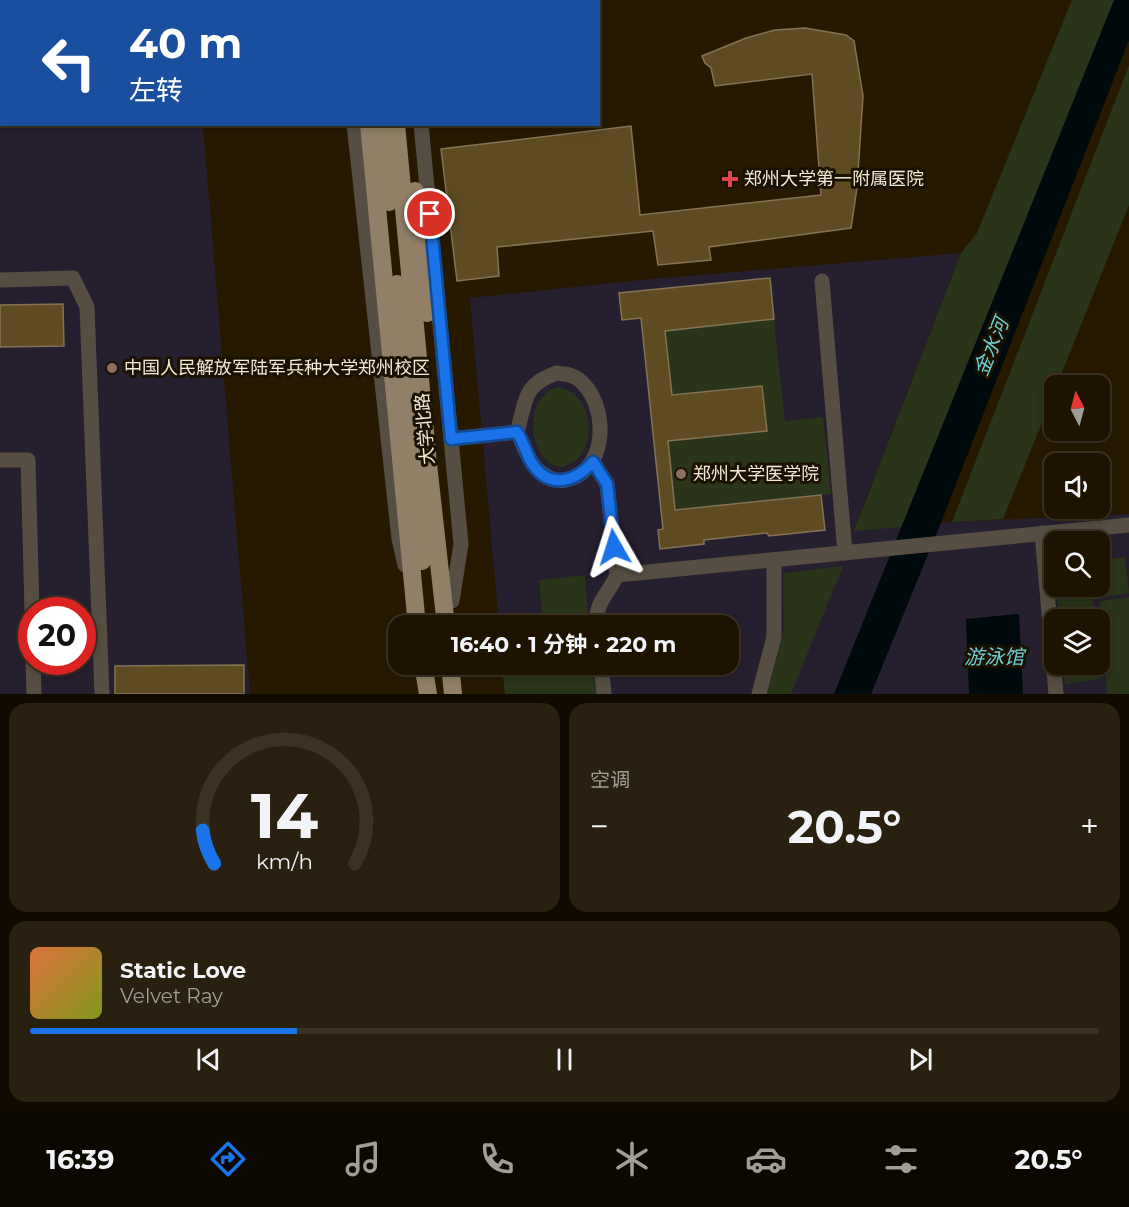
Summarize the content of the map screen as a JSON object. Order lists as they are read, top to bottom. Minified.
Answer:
{"streets":{"main road":["大学北路"]},"water":["金水河","游泳馆"],"places":{"health":["郑州大学第一附属医院"],"other":["中国人民解放军陆军兵种大学郑州校区","郑州大学医学院"]},"north":"top","page":{"turn":["40 m","左转"],"limit":"20","trip":"16:40 · 1 分钟 · 220 m","tile":"空调","heat":["−","20.5°","+"],"song":["Static Love","Velvet Ray"],"tabs":["16:39","20.5°"],"gauge":["14","km/h"]}}
